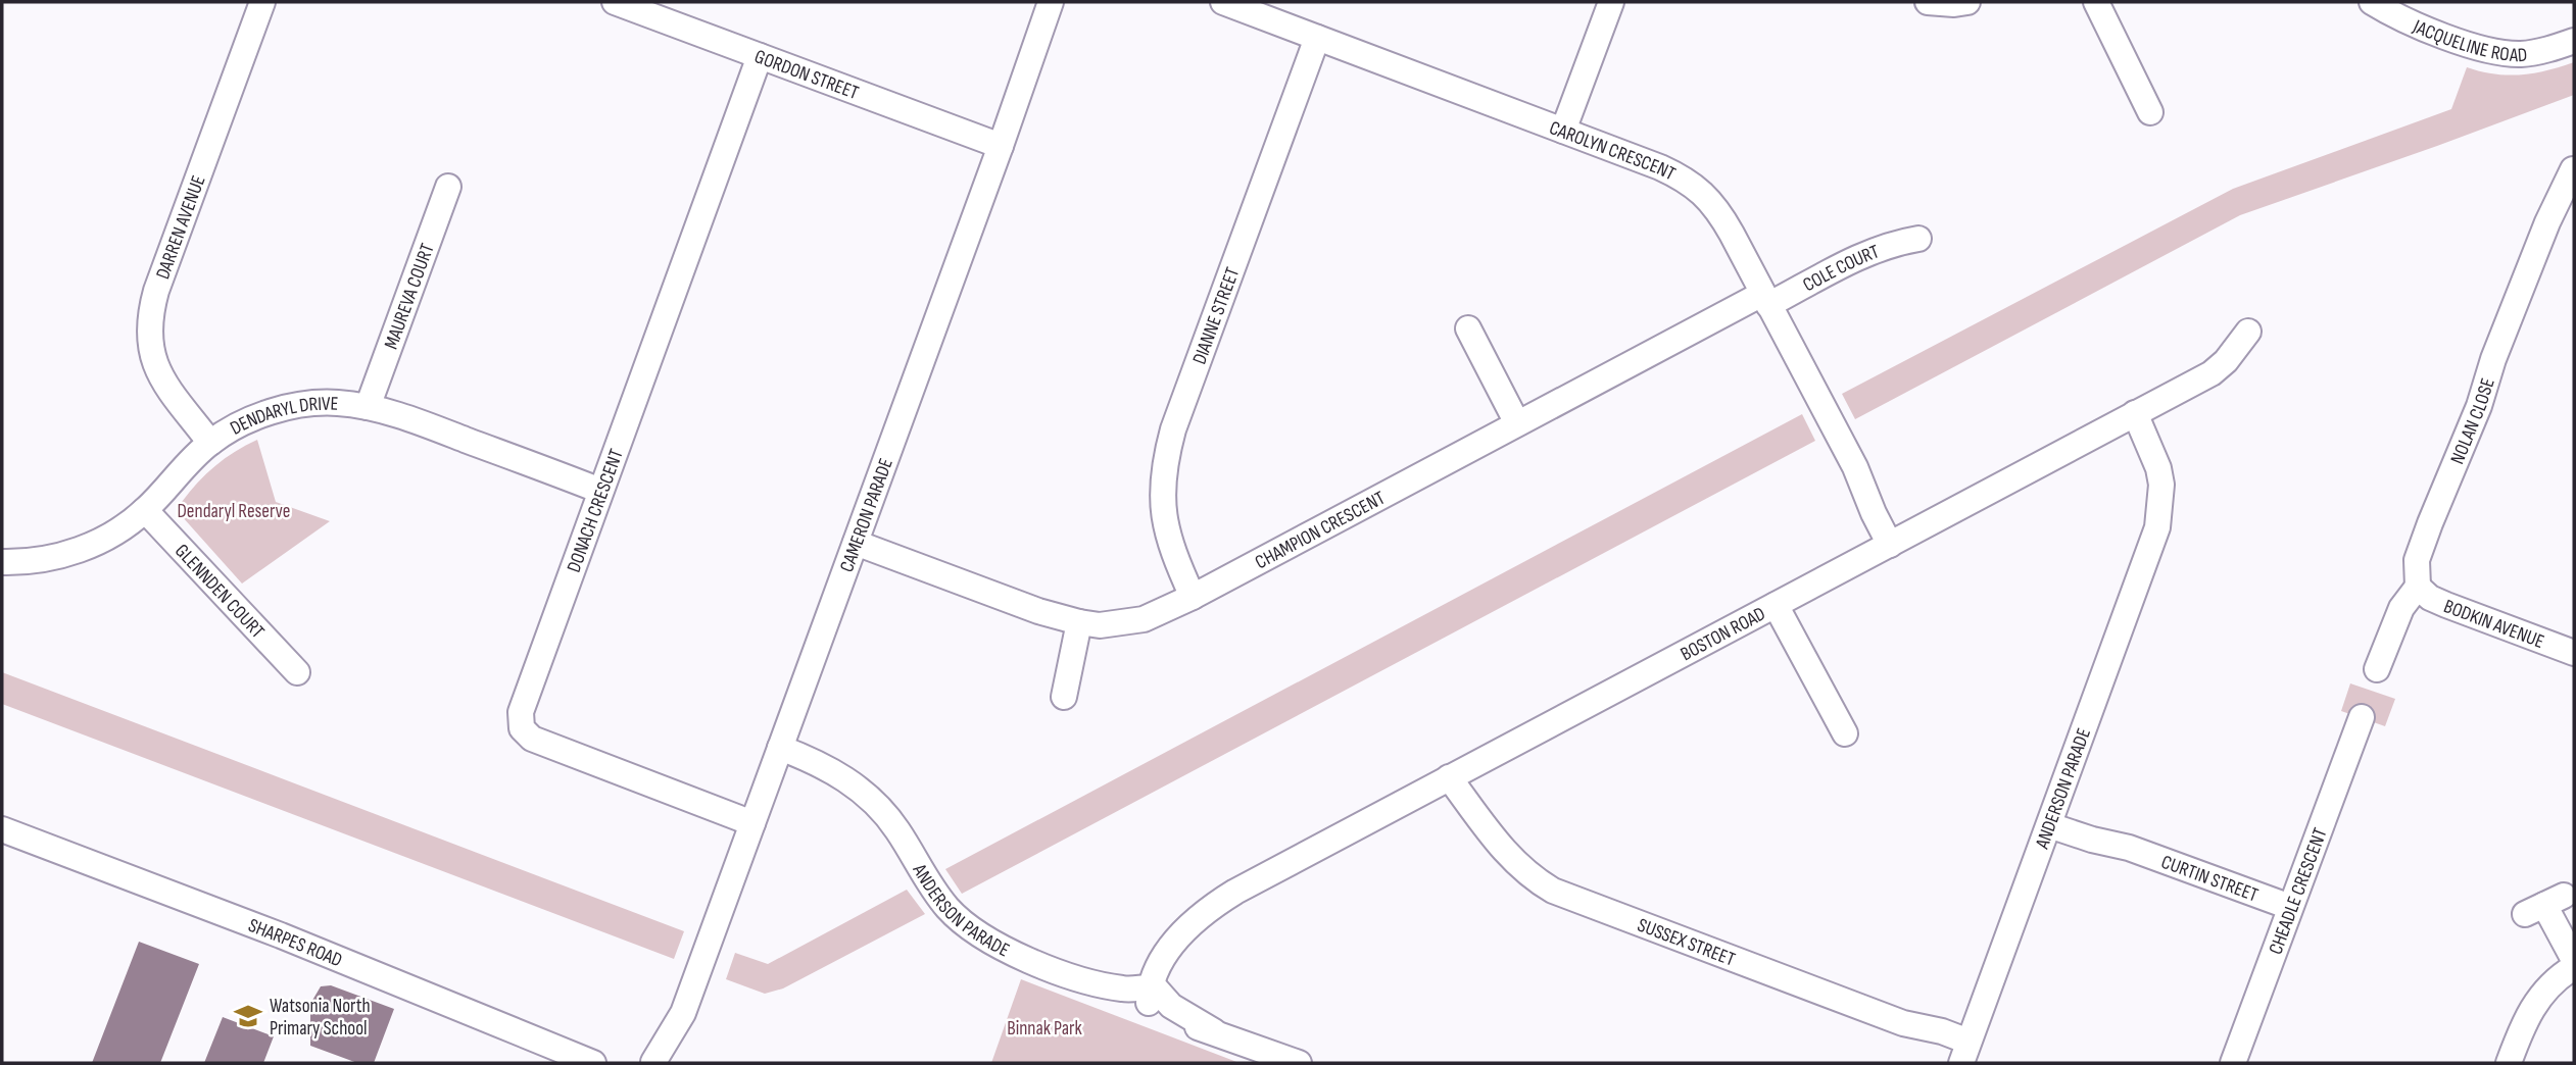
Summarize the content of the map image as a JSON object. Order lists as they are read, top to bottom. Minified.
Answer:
{"streets":{"street":["JACQUELINE ROAD","GORDON STREET","CAROLYN CRESCENT","DARREN AVENUE","COLE COURT","MAUREVA COURT","DIANNE STREET","DENDARYL DRIVE","NOLAN CLOSE","DONACH CRESCENT","CAMERON PARADE","CHAMPION CRESCENT","GLENNDEN COURT","BODKIN AVENUE","BOSTON ROAD","ANDERSON PARADE","CURTIN STREET","CHEADLE CRESCENT","SHARPES ROAD","SUSSEX STREET"]},"crossings":[["GORDON STREET","DONACH CRESCENT"],["GORDON STREET","CAMERON PARADE"],["CAROLYN CRESCENT","COLE COURT"],["CAROLYN CRESCENT","DIANNE STREET"],["CAROLYN CRESCENT","CHAMPION CRESCENT"],["CAROLYN CRESCENT","BOSTON ROAD"],["DARREN AVENUE","DENDARYL DRIVE"],["COLE COURT","CHAMPION CRESCENT"],["MAUREVA COURT","DENDARYL DRIVE"],["DIANNE STREET","CHAMPION CRESCENT"],["DENDARYL DRIVE","DONACH CRESCENT"],["DENDARYL DRIVE","GLENNDEN COURT"],["NOLAN CLOSE","BODKIN AVENUE"],["DONACH CRESCENT","CAMERON PARADE"],["CAMERON PARADE","CHAMPION CRESCENT"],["CAMERON PARADE","ANDERSON PARADE"],["BOSTON ROAD","ANDERSON PARADE"],["BOSTON ROAD","SUSSEX STREET"],["ANDERSON PARADE","CURTIN STREET"],["ANDERSON PARADE","SUSSEX STREET"],["CURTIN STREET","CHEADLE CRESCENT"]],"parks":["Dendaryl Reserve","Binnak Park"],"places":{"school or university":["Watsonia North Primary School"]}}
